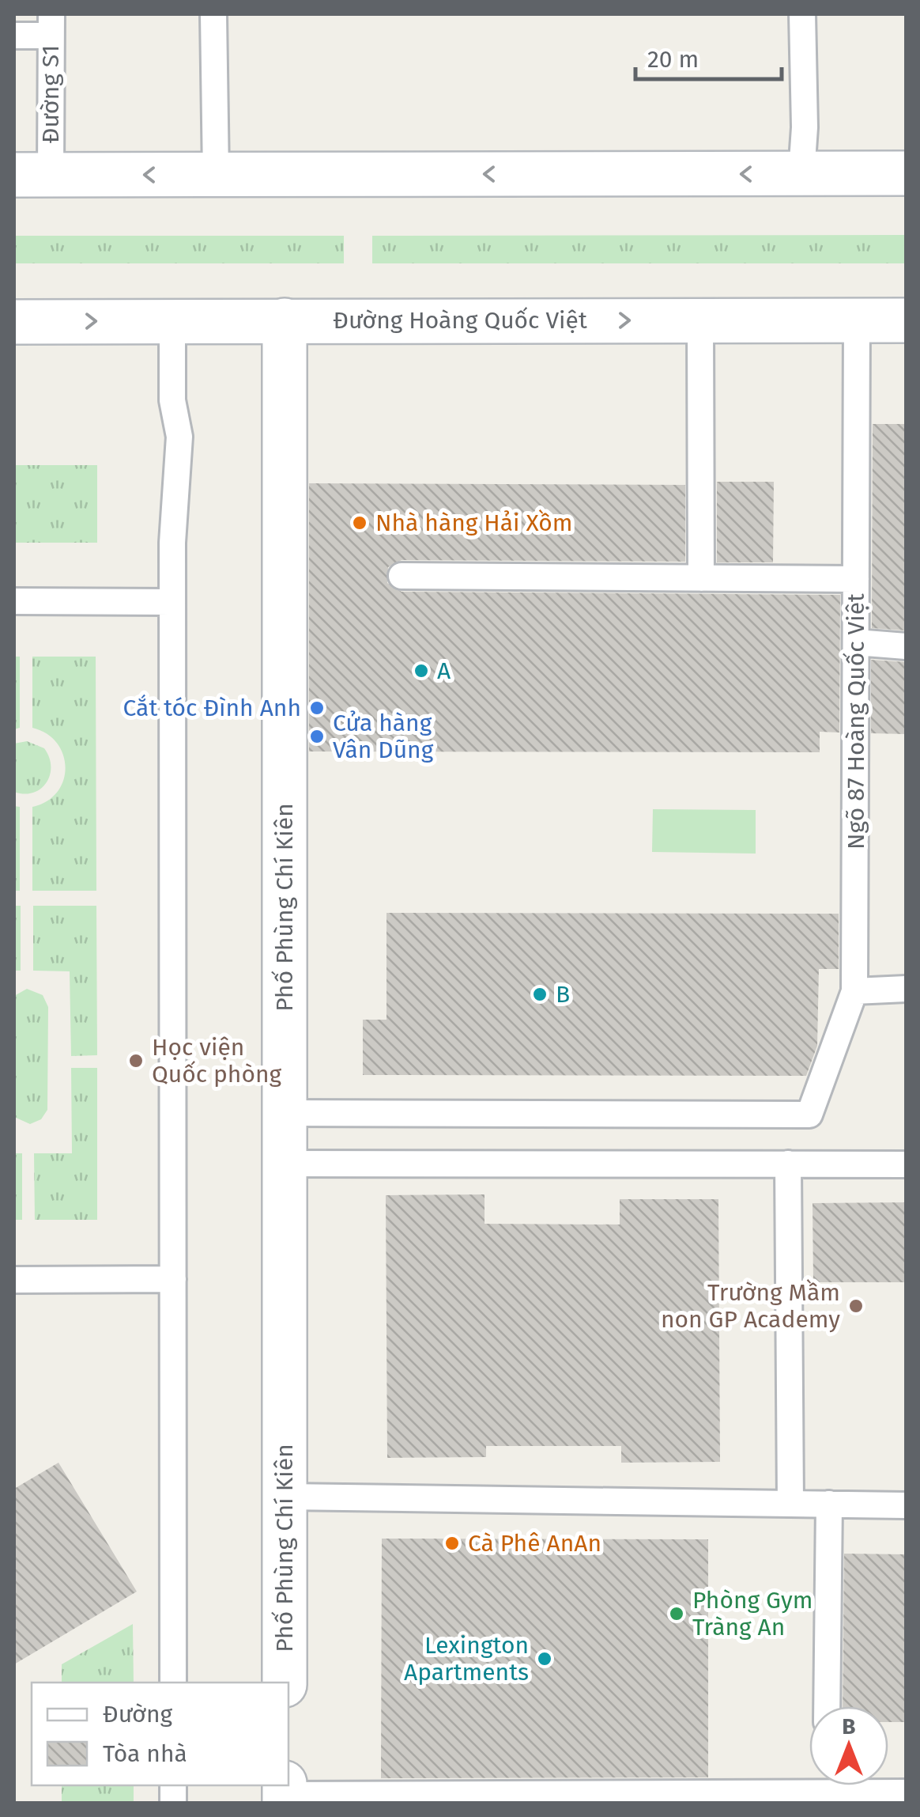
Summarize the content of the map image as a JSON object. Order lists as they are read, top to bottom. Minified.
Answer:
{"streets":{"main road":["Đường Hoàng Quốc Việt","Phố Phùng Chí Kiên"],"lane":["Đường S1","Ngõ 87 Hoàng Quốc Việt"]},"crossings":[["Đường Hoàng Quốc Việt","Ngõ 87 Hoàng Quốc Việt"],["Đường Hoàng Quốc Việt","Phố Phùng Chí Kiên"],["Ngõ 87 Hoàng Quốc Việt","Phố Phùng Chí Kiên"]],"places":["Nhà hàng Hải Xồm","A","Cắt tóc Đình Anh","Cửa hàng Vân Dũng","B","Học viện Quốc phòng","Trường Mầm non GP Academy","Cà Phê AnAn","Phòng Gym Tràng An","Lexington Apartments"],"legend":["Đường","Tòa nhà"],"scale_bar":"20 m","north":"top"}
